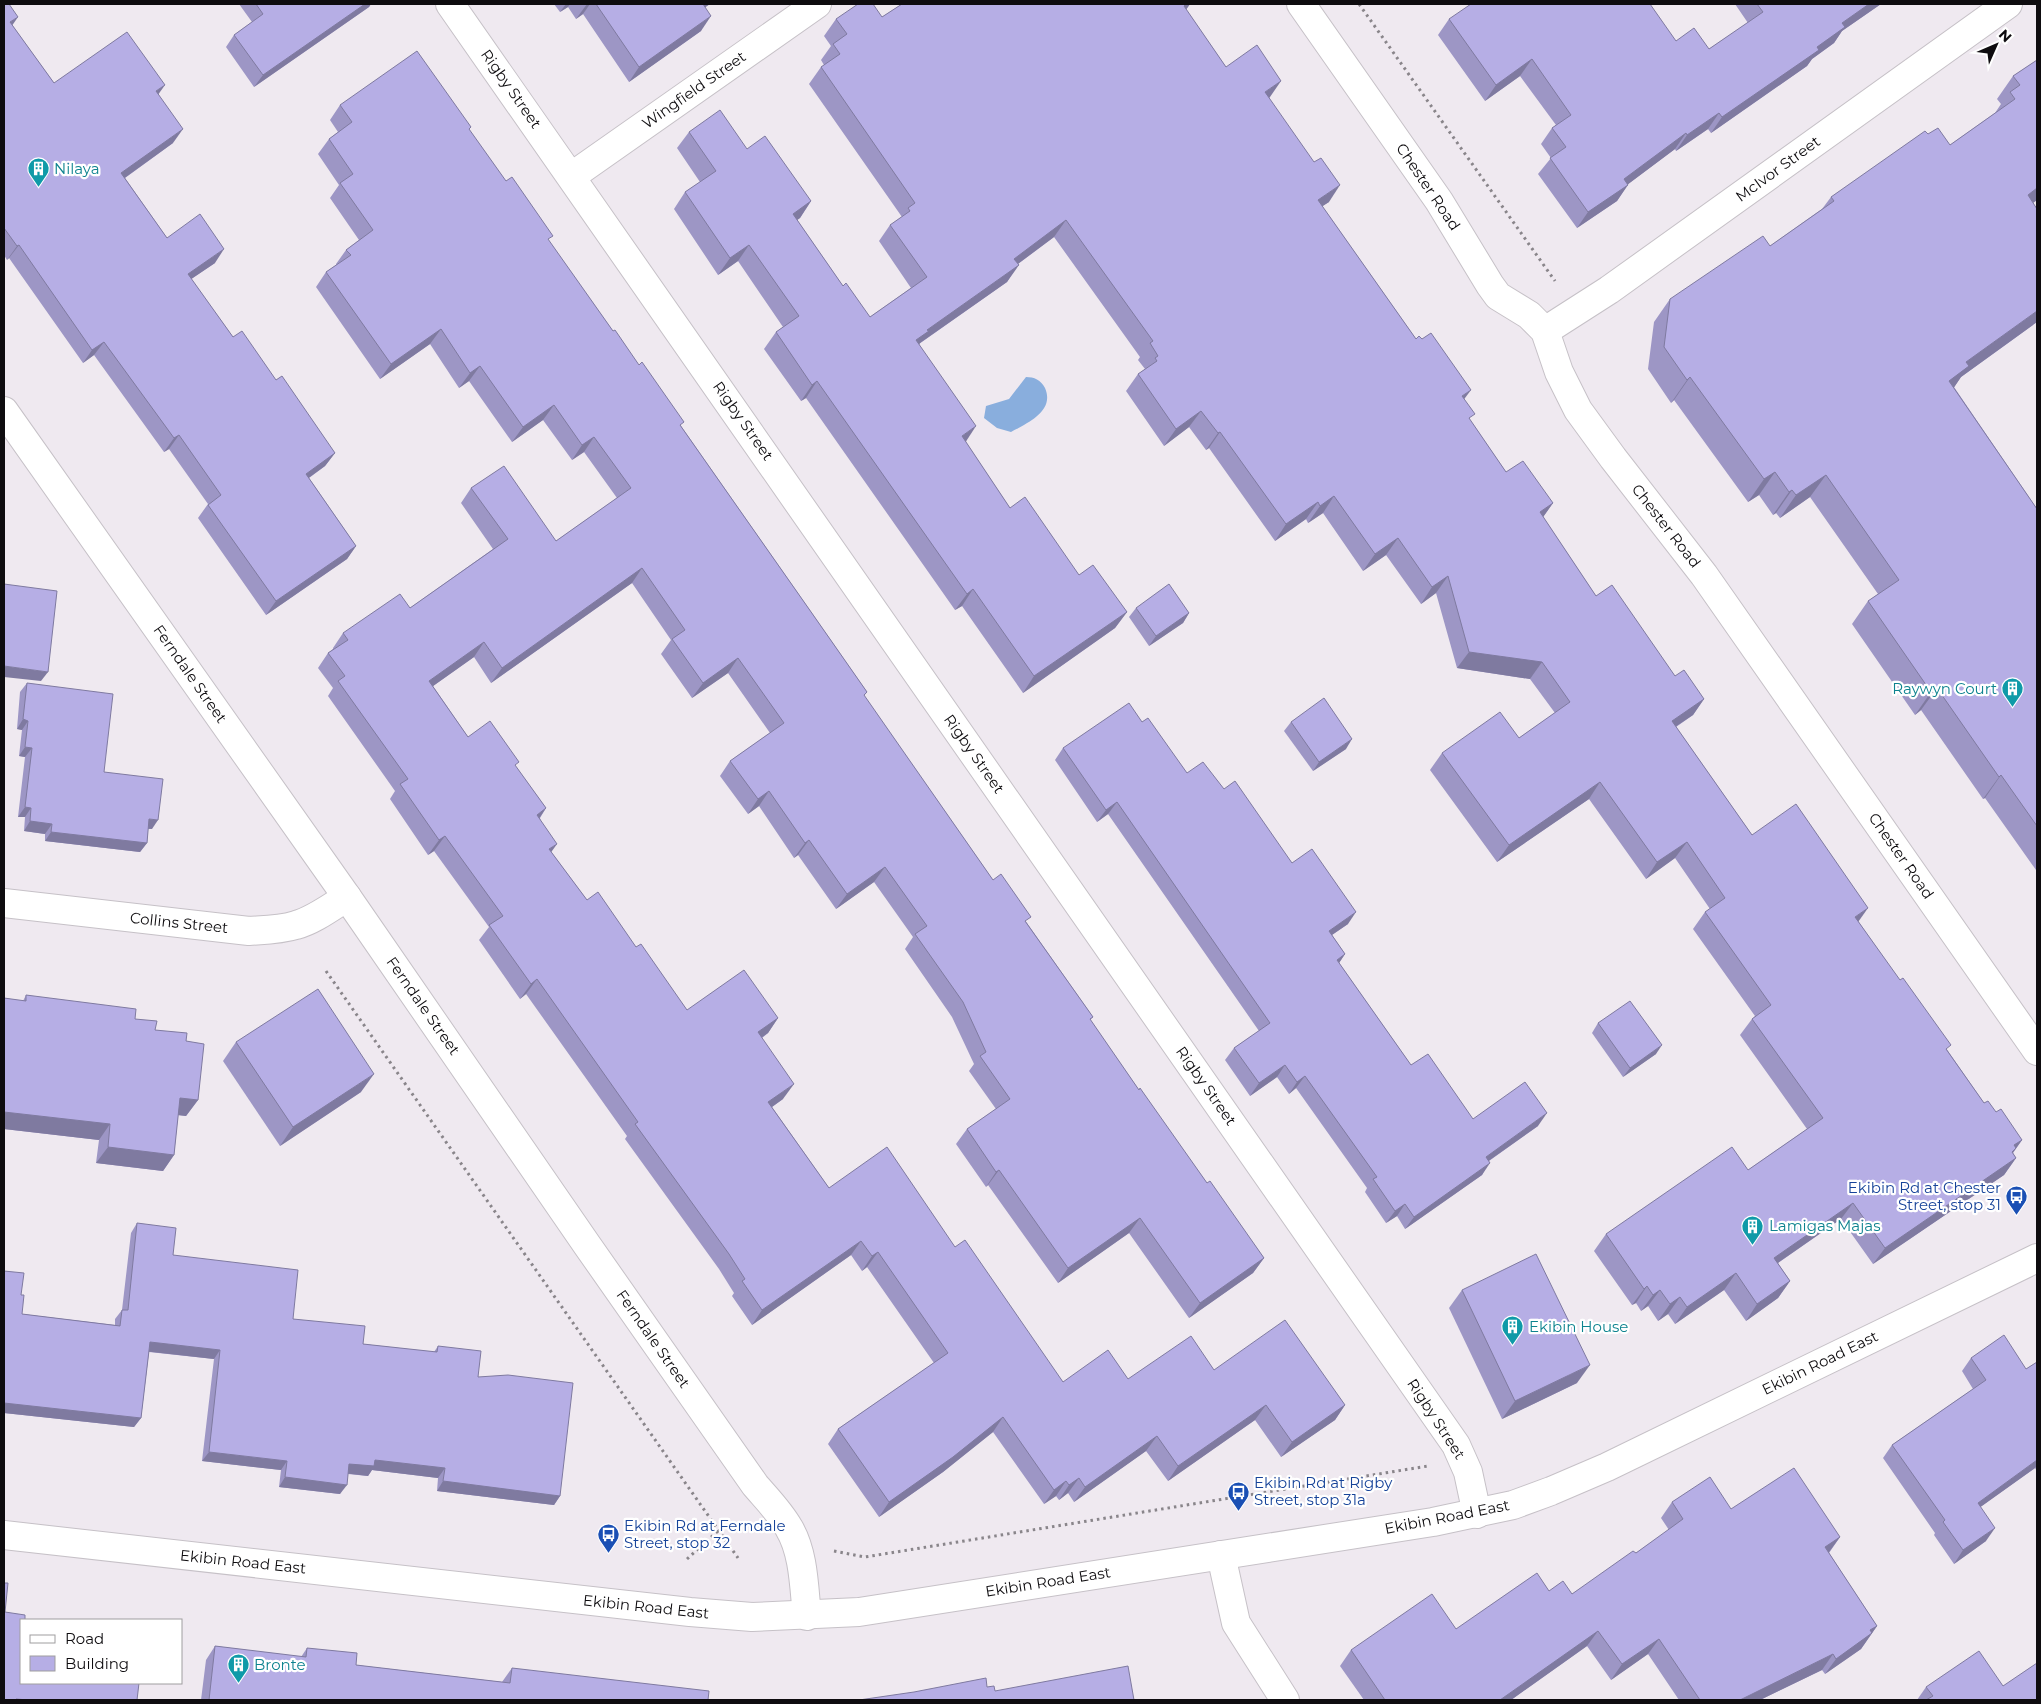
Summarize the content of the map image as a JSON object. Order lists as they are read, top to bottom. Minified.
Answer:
{"streets":{"street":["Rigby Street","Wingfield Street","McIvor Street","Chester Road","Ferndale Street","Collins Street","Ekibin Road East"]},"crossings":[["Rigby Street","Wingfield Street"],["Rigby Street","Ekibin Road East"],["McIvor Street","Chester Road"],["Ferndale Street","Collins Street"],["Ferndale Street","Ekibin Road East"]],"places":{"building":["Nilaya","Raywyn Court","Lamigas Majas","Ekibin House","Bronte"],"bus stop":["Ekibin Rd at Chester Street, stop 31","Ekibin Rd at Rigby Street, stop 31a","Ekibin Rd at Ferndale Street, stop 32"]},"legend":["Road","Building"],"north":"top right"}
